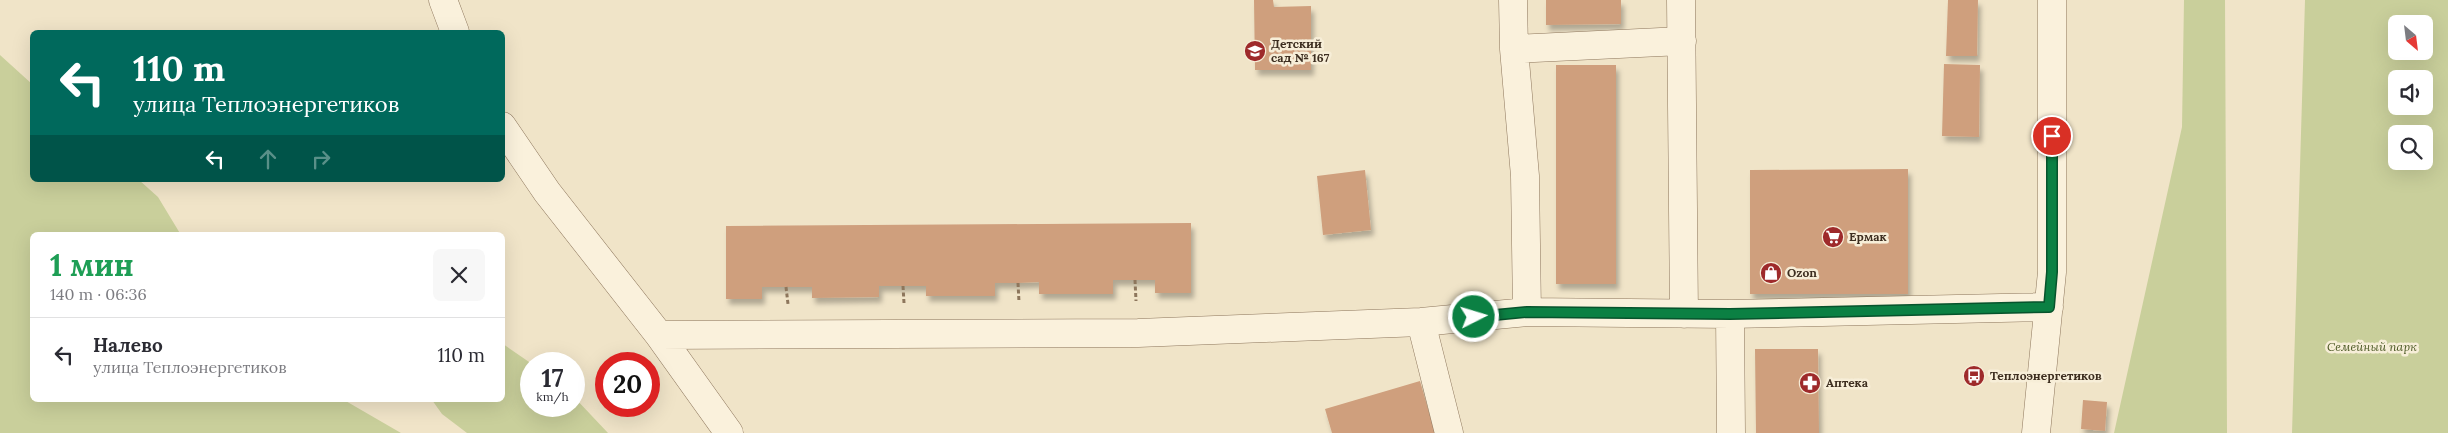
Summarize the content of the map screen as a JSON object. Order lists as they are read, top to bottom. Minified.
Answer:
{"parks":["Семейный парк"],"places":{"school or university":["Детский сад № 167"],"supermarket":["Ермак"],"shop":["Ozon"],"bus stop":["Теплоэнергетиков"],"pharmacy":["Аптека"]},"north":"bottom right","page":{"turn":["110 m","улица Теплоэнергетиков"],"heading":["1 мин","140 m · 06:36"],"list":[{"name":"Налево","note":"улица Теплоэнергетиков","value":"110 m"}],"speed":"17 km/h","limit":"20"}}
